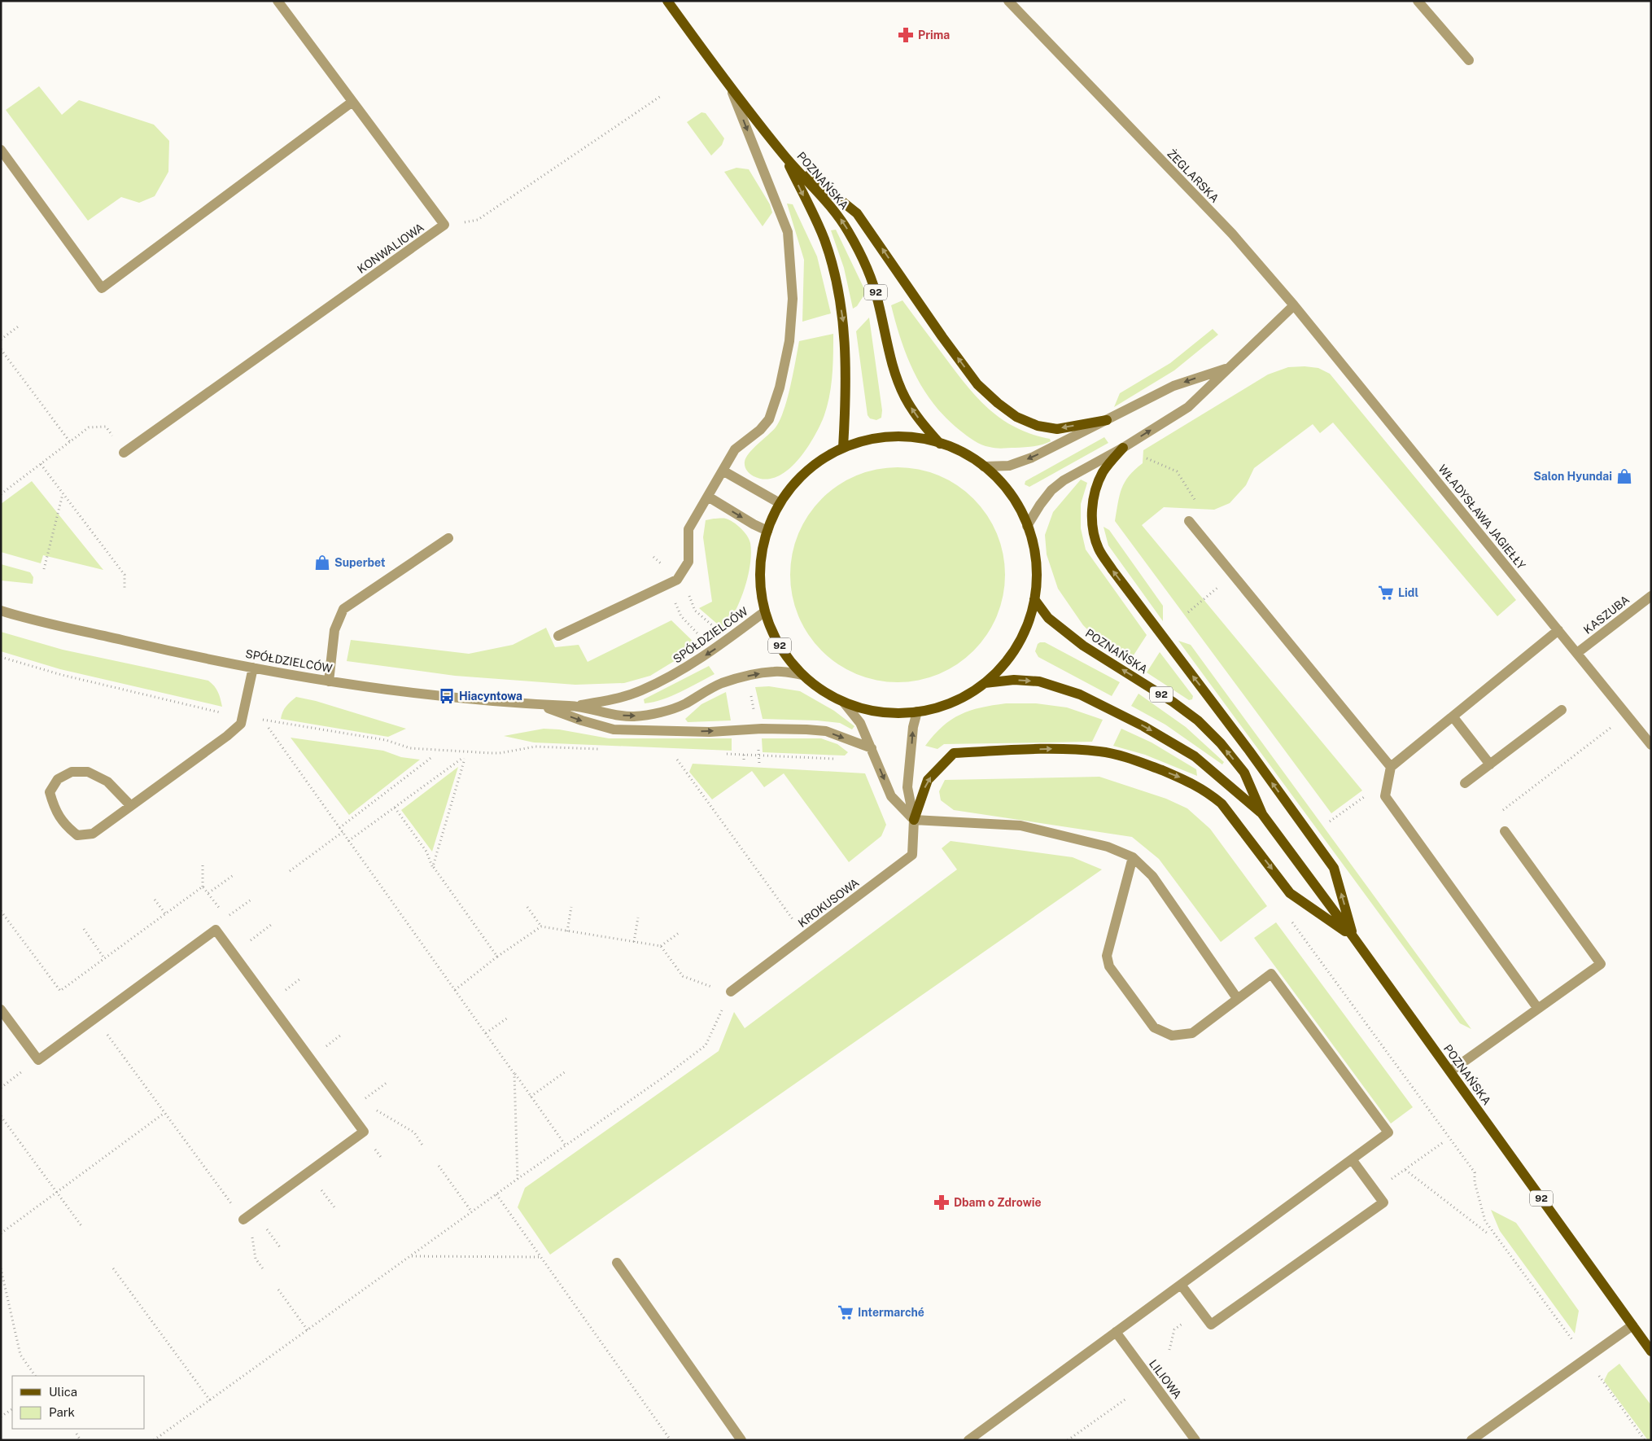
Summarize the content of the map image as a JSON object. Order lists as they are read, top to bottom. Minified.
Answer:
{"streets":{"main road":["POZNAŃSKA","92"],"street":["ŻEGLARSKA","KONWALIOWA","WŁADYSŁAWA JAGIEŁŁY","KASZUBA","SPÓŁDZIELCÓW","KROKUSOWA","LILIOWA"]},"crossings":[["ŻEGLARSKA","WŁADYSŁAWA JAGIEŁŁY"],["POZNAŃSKA","92"],["92","SPÓŁDZIELCÓW"],["92","KROKUSOWA"],["WŁADYSŁAWA JAGIEŁŁY","KASZUBA"]],"places":{"pharmacy":["Prima","Dbam o Zdrowie"],"shop":["Salon Hyundai","Superbet"],"supermarket":["Lidl","Intermarché"],"bus stop":["Hiacyntowa"]},"legend":["Ulica","Park"]}
